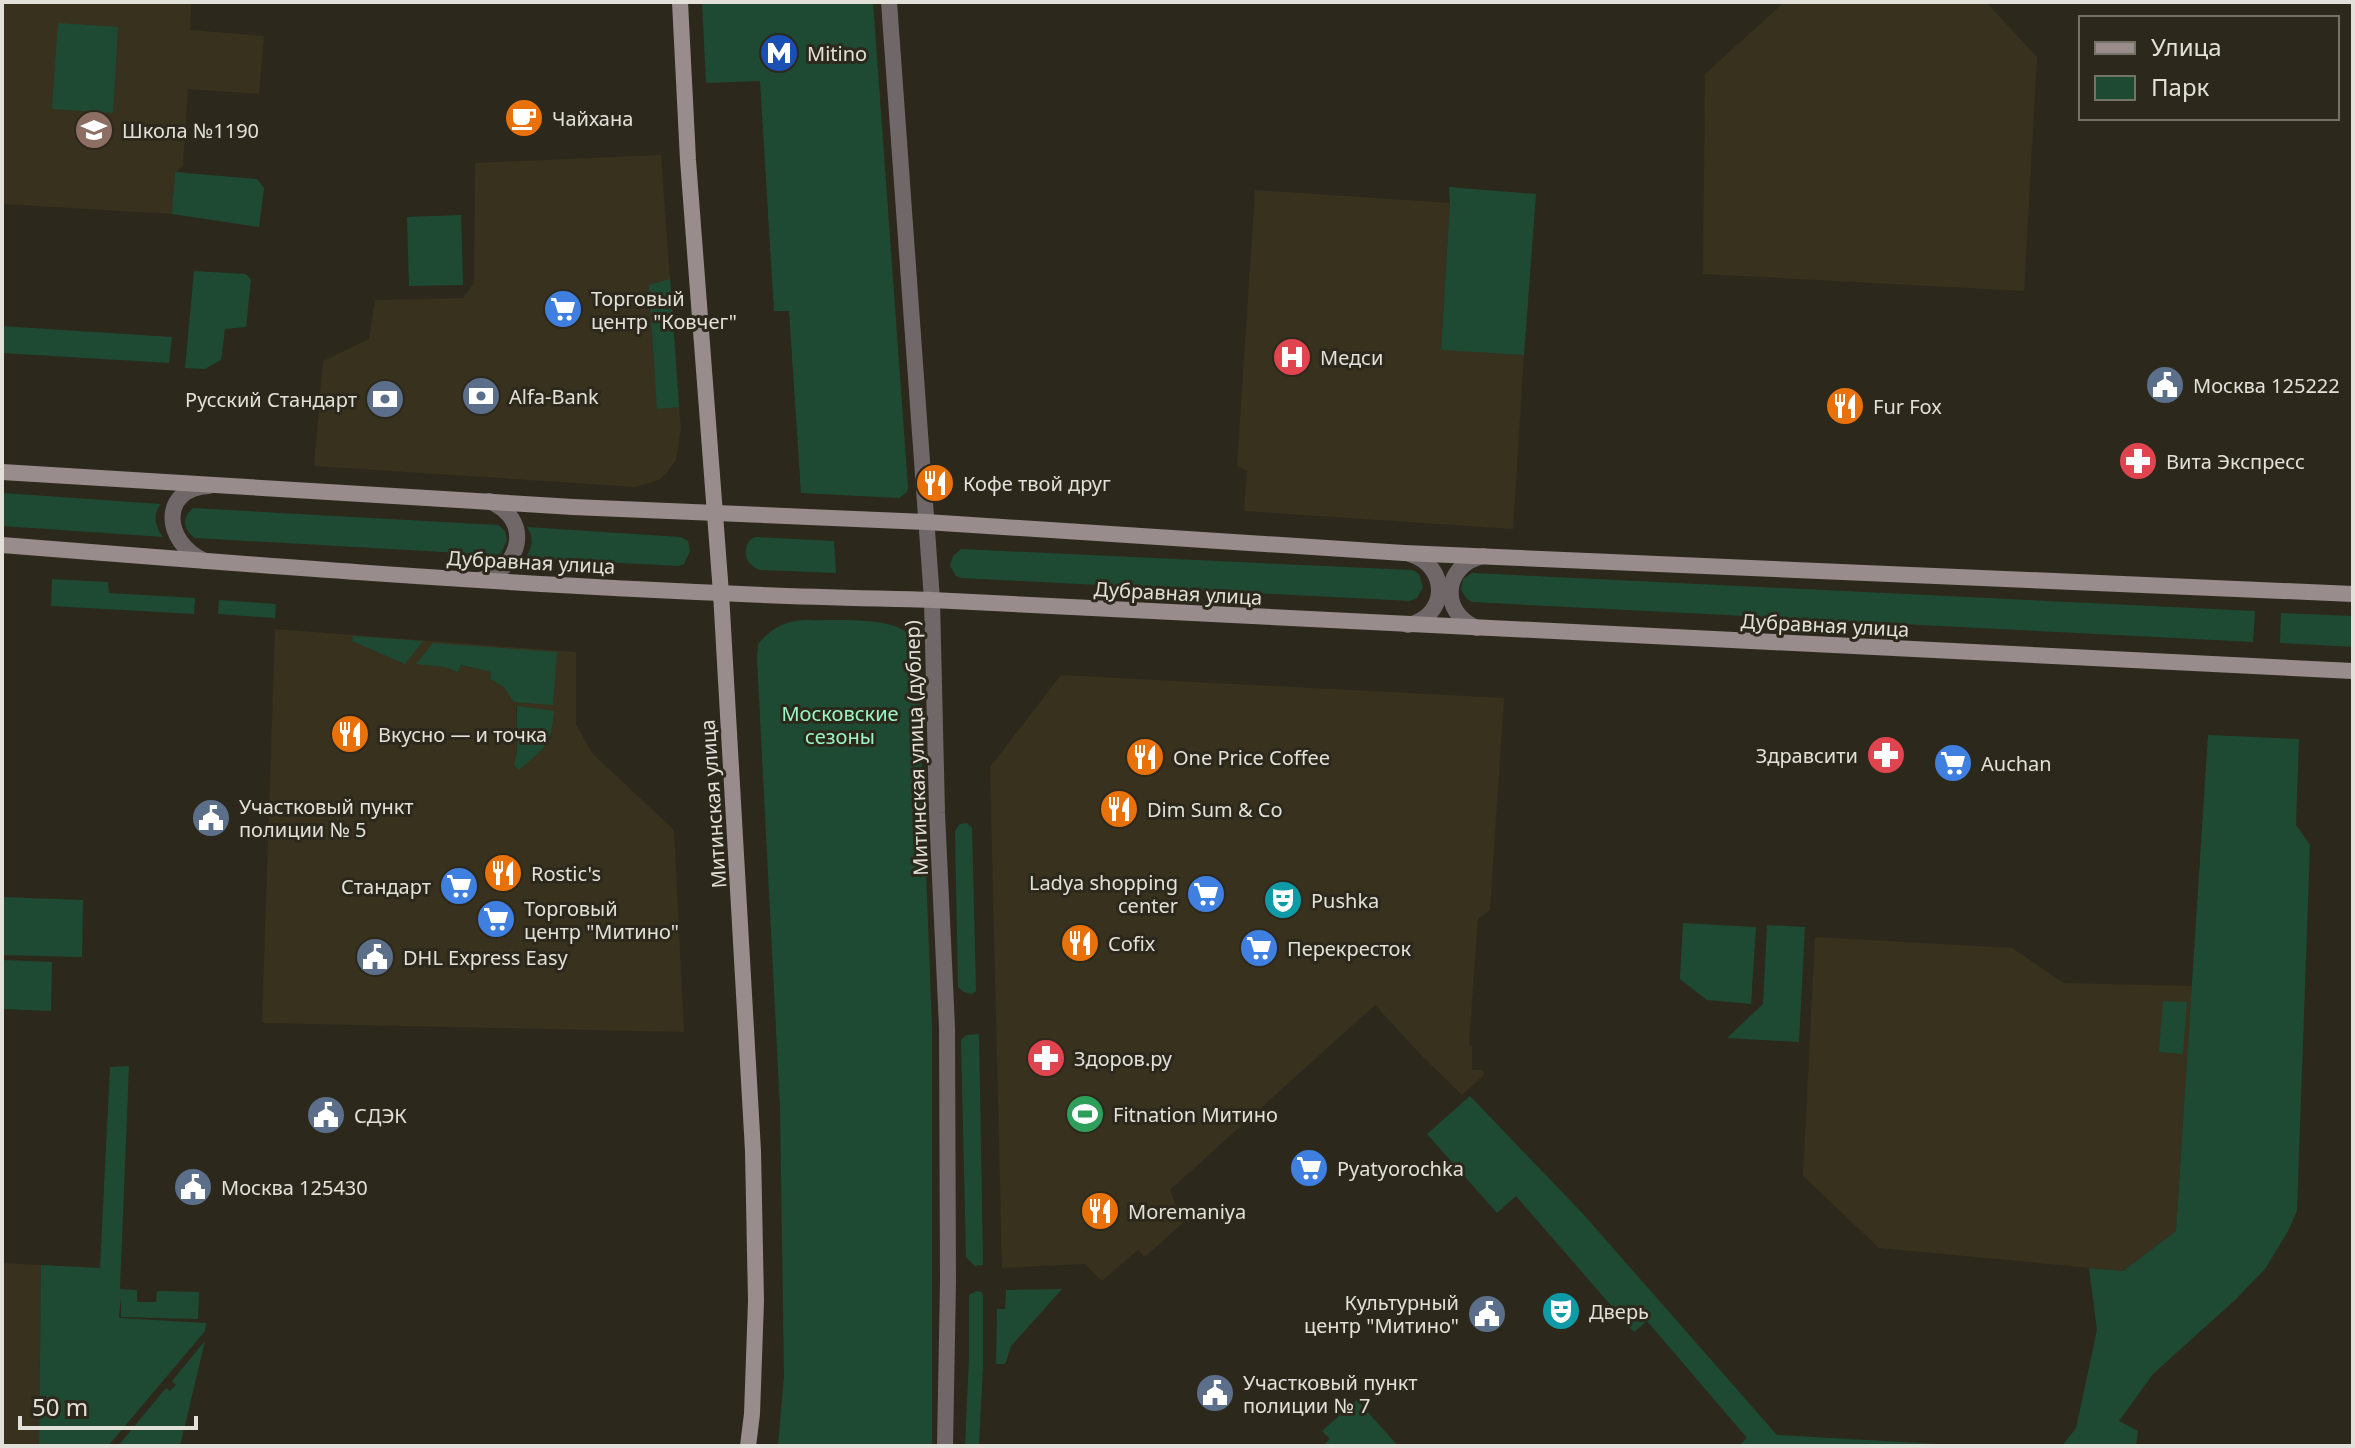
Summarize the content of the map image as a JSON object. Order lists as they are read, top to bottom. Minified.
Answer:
{"streets":{"main road":["Дубравная улица","Митинская улица"],"street":["Митинская улица (дублер)"]},"crossings":[["Дубравная улица","Митинская улица (дублер)"],["Дубравная улица","Митинская улица"]],"parks":["Московские сезоны"],"places":{"metro station":["Mitino"],"cafe":["Чайхана"],"school or university":["Школа №1190"],"supermarket":["Торговый центр \"Ковчег\"","Auchan","Стандарт","Ladya shopping center","Торговый центр \"Митино\"","Перекресток","Pyatyorochka"],"hospital":["Медси"],"public building":["Москва 125222","Участковый пункт полиции № 5","DHL Express Easy","СДЭК","Москва 125430","Культурный центр \"Митино\"","Участковый пункт полиции № 7"],"bank":["Alfa-Bank","Русский Стандарт"],"restaurant":["Fur Fox","Кофе твой друг","Вкусно — и точка","One Price Coffee","Dim Sum & Co","Rostic's","Cofix","Moremaniya"],"pharmacy":["Вита Экспресс","Здравсити","Здоров.ру"],"theatre":["Pushka","Дверь"],"sports":["Fitnation Митино"]},"legend":["Улица","Парк"],"scale_bar":"50 m"}
